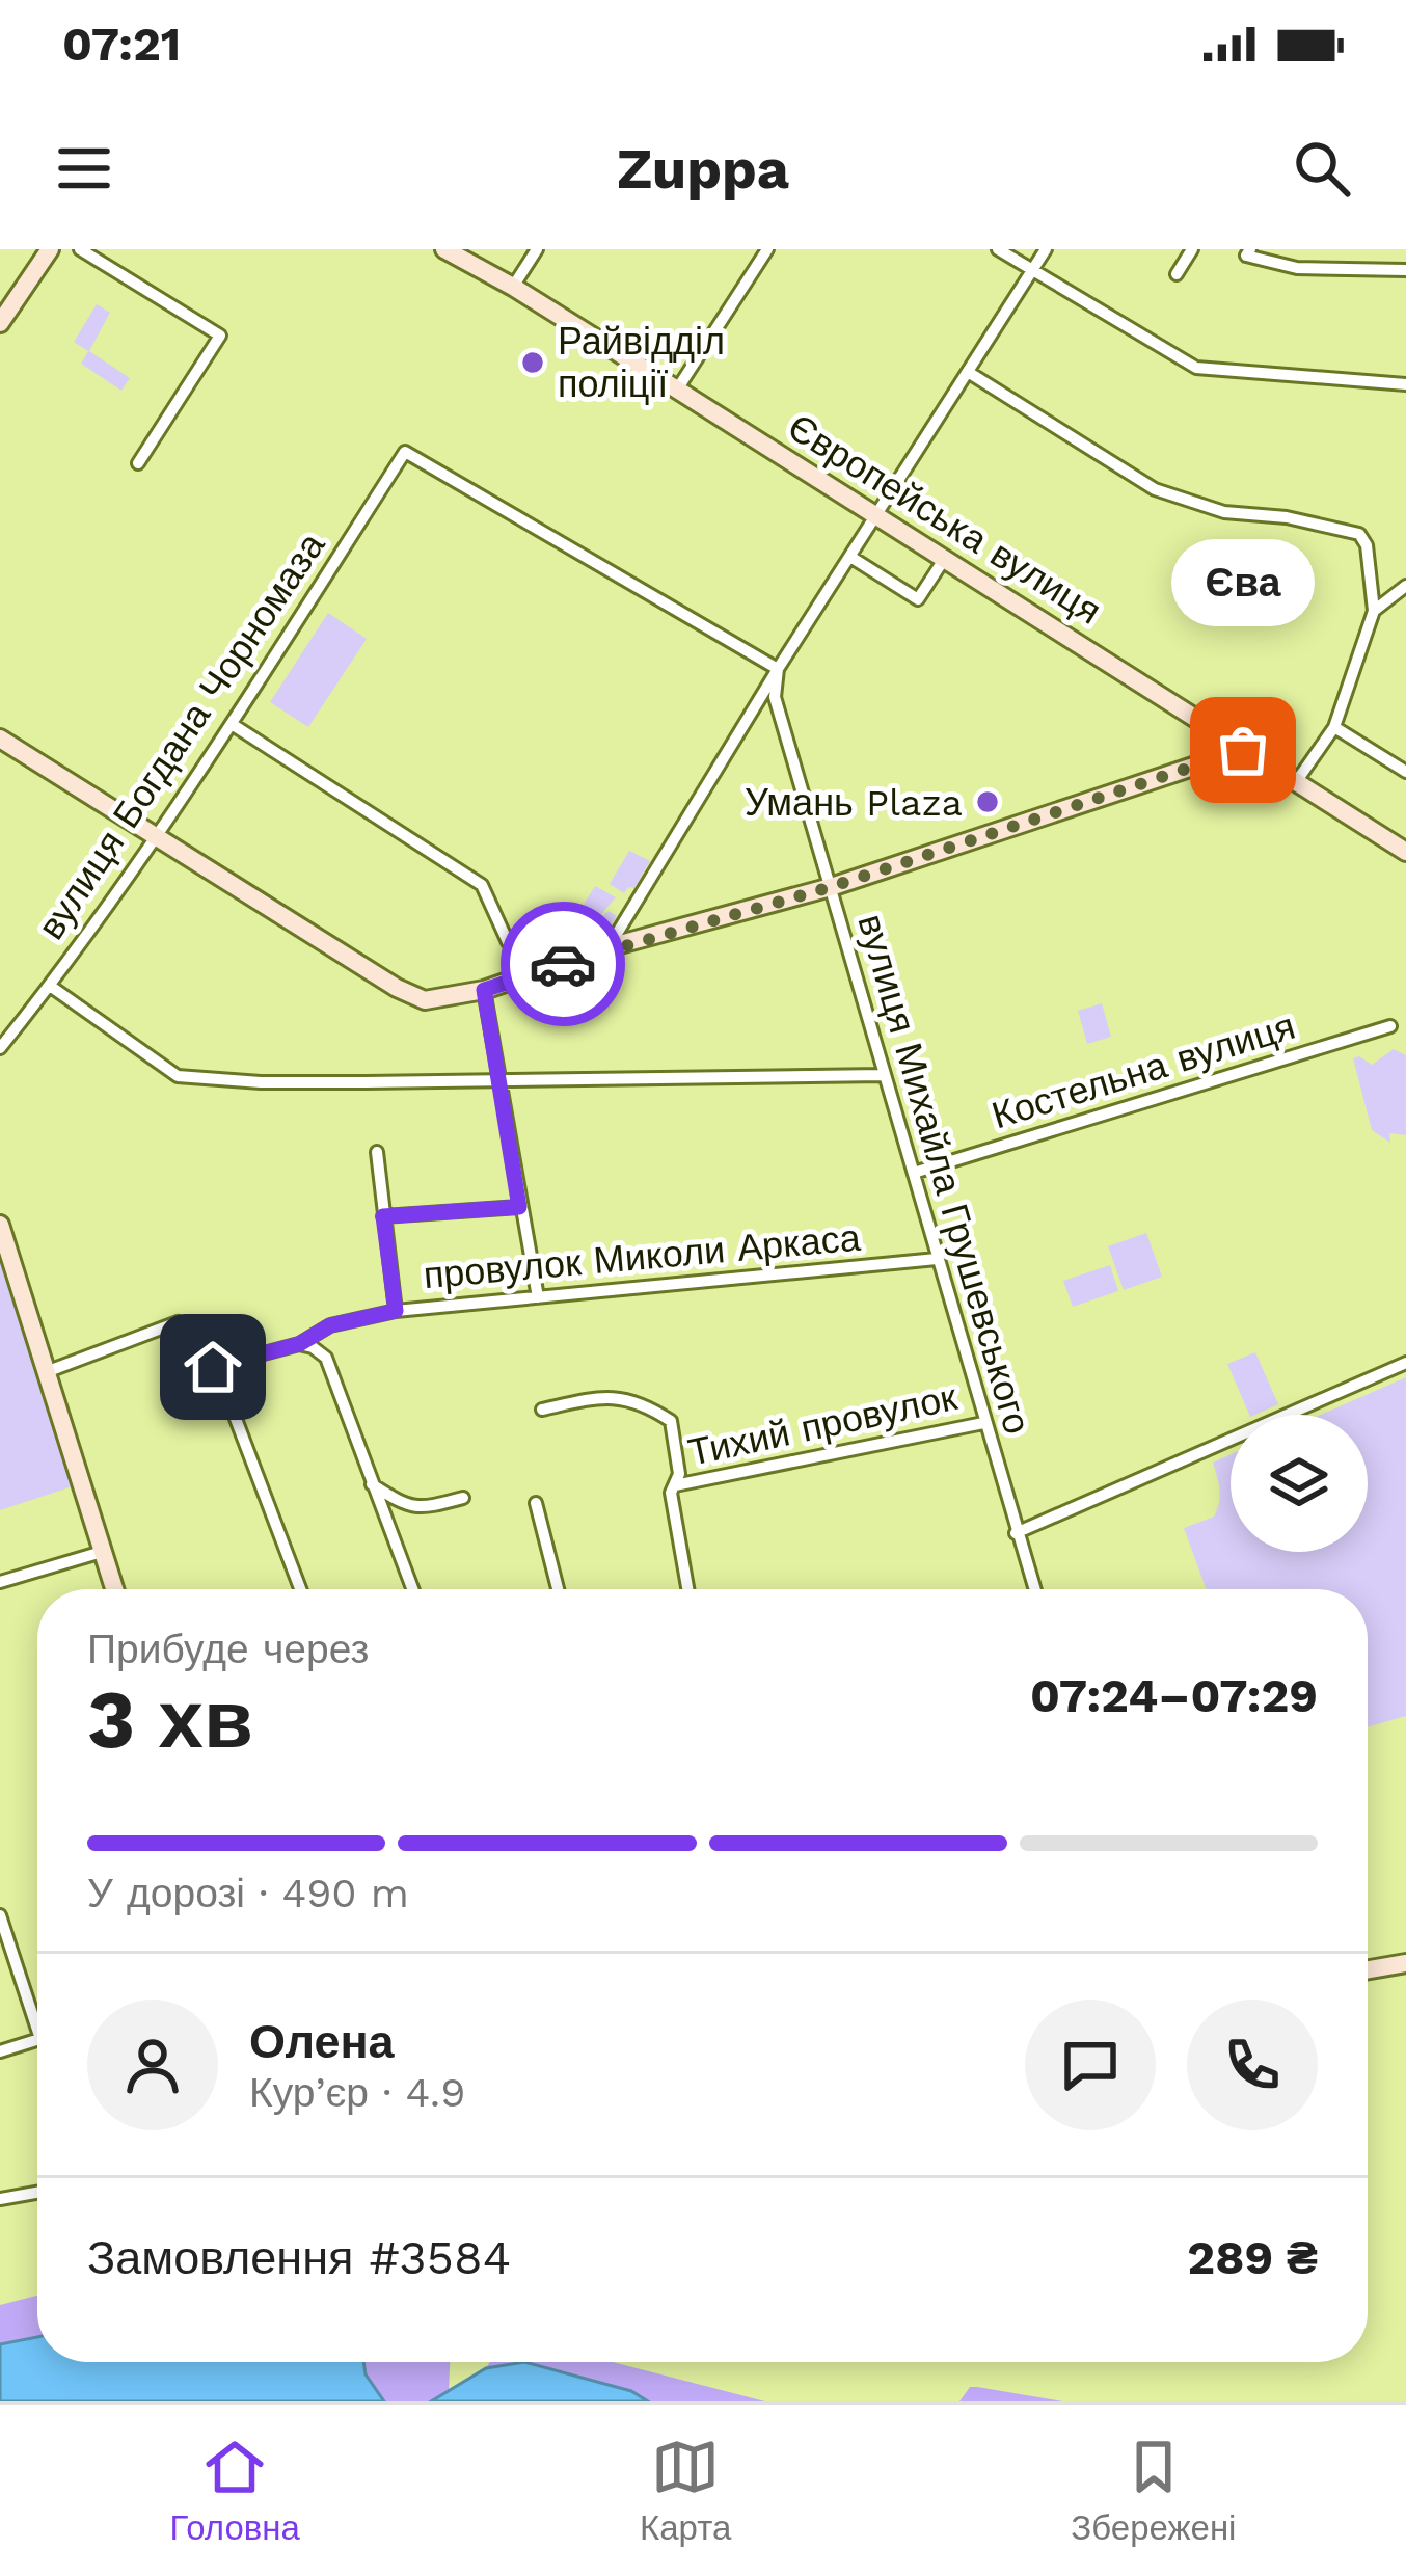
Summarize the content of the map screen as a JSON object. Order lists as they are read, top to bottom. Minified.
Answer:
{"streets":{"street":["Європейська вулиця","вулиця Богдана Чорномаза","Костельна вулиця","вулиця Михайла Грушевського","провулок Миколи Аркаса","Тихий провулок"]},"crossings":[["вулиця Богдана Чорномаза","вулиця Михайла Грушевського"],["Костельна вулиця","вулиця Михайла Грушевського"],["вулиця Михайла Грушевського","провулок Миколи Аркаса"],["вулиця Михайла Грушевського","Тихий провулок"]],"places":["Райвідділ поліції","Єва","Умань Plaza"],"page":{"status":"07:21","header":"Zuppa","bubble":"Єва","heading":["3 хв","Прибуде через","07:24–07:29"],"panel":["Олена","Кур’єр · 4.9","Замовлення #3584","289 ₴"],"bar":"У дорозі · 490 m","tabs":["Головна","Карта","Збережені"]}}
